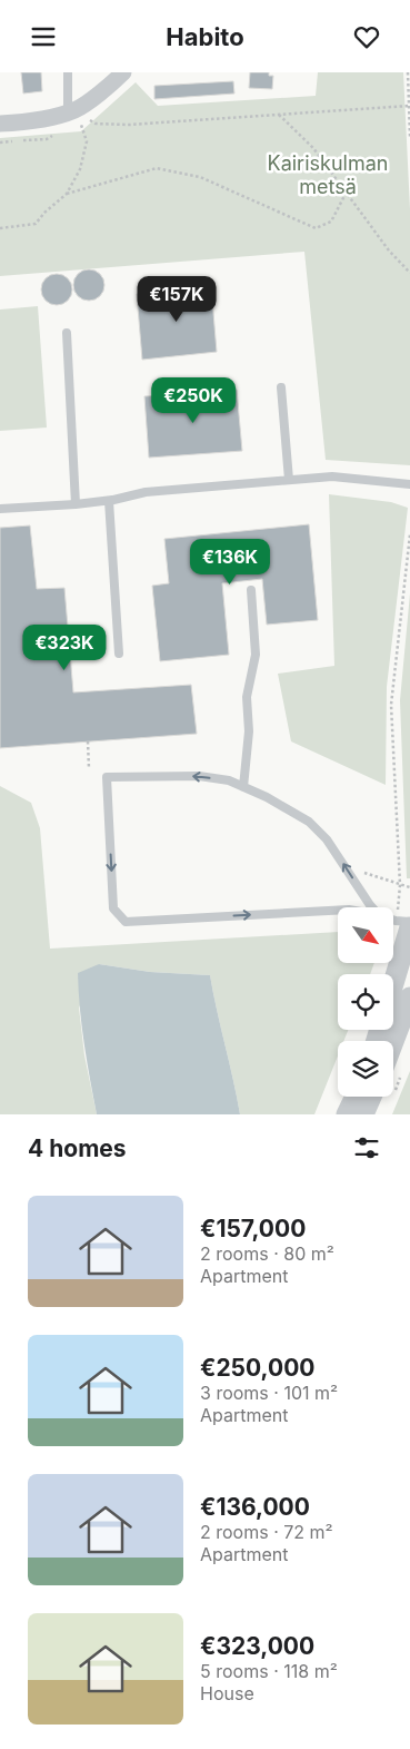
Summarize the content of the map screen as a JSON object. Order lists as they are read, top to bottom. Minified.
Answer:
{"parks":["Kairiskulman metsä"],"north":"bottom right","page":{"header":"Habito","price":["€157K","€250K","€136K","€323K"],"heading":"4 homes","list":[{"name":"€157,000","note":"2 rooms · 80 m² · Apartment"},{"name":"€250,000","note":"3 rooms · 101 m² · Apartment"},{"name":"€136,000","note":"2 rooms · 72 m² · Apartment"},{"name":"€323,000","note":"5 rooms · 118 m² · House"}]}}
